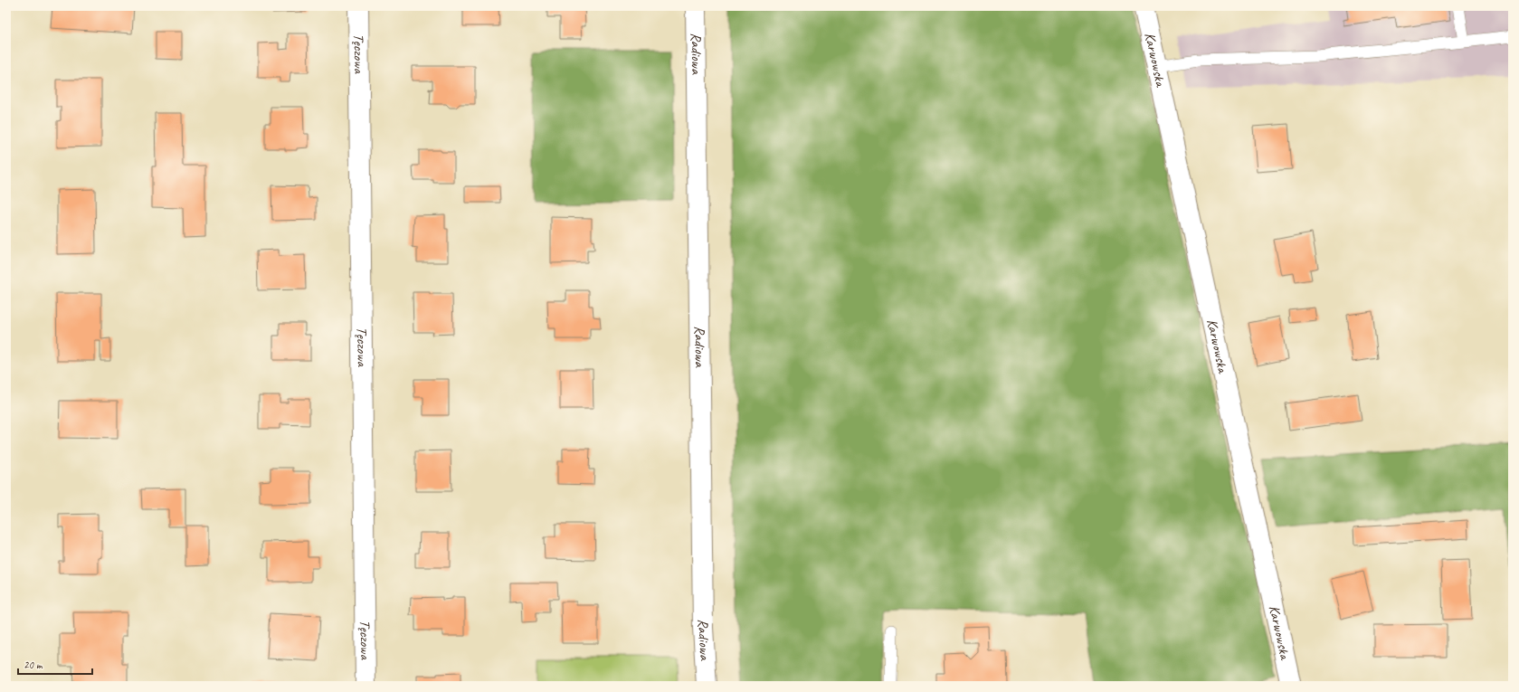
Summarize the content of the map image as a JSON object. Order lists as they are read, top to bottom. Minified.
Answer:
{"streets":{"street":["Tęczowa","Radiowa","Karwowska"]},"scale_bar":"20 m"}
